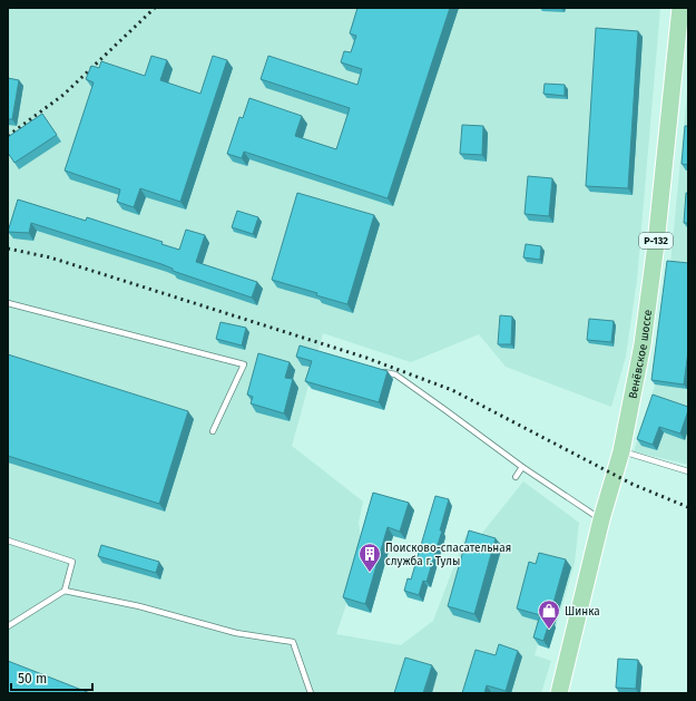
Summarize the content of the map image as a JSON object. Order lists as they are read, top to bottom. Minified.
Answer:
{"streets":{"main road":["Р-132","Венёвское шоссе"]},"places":{"building":["Поисково-спасательная служба г. Тулы"],"shop":["Шинка"]},"scale_bar":"50 m"}
